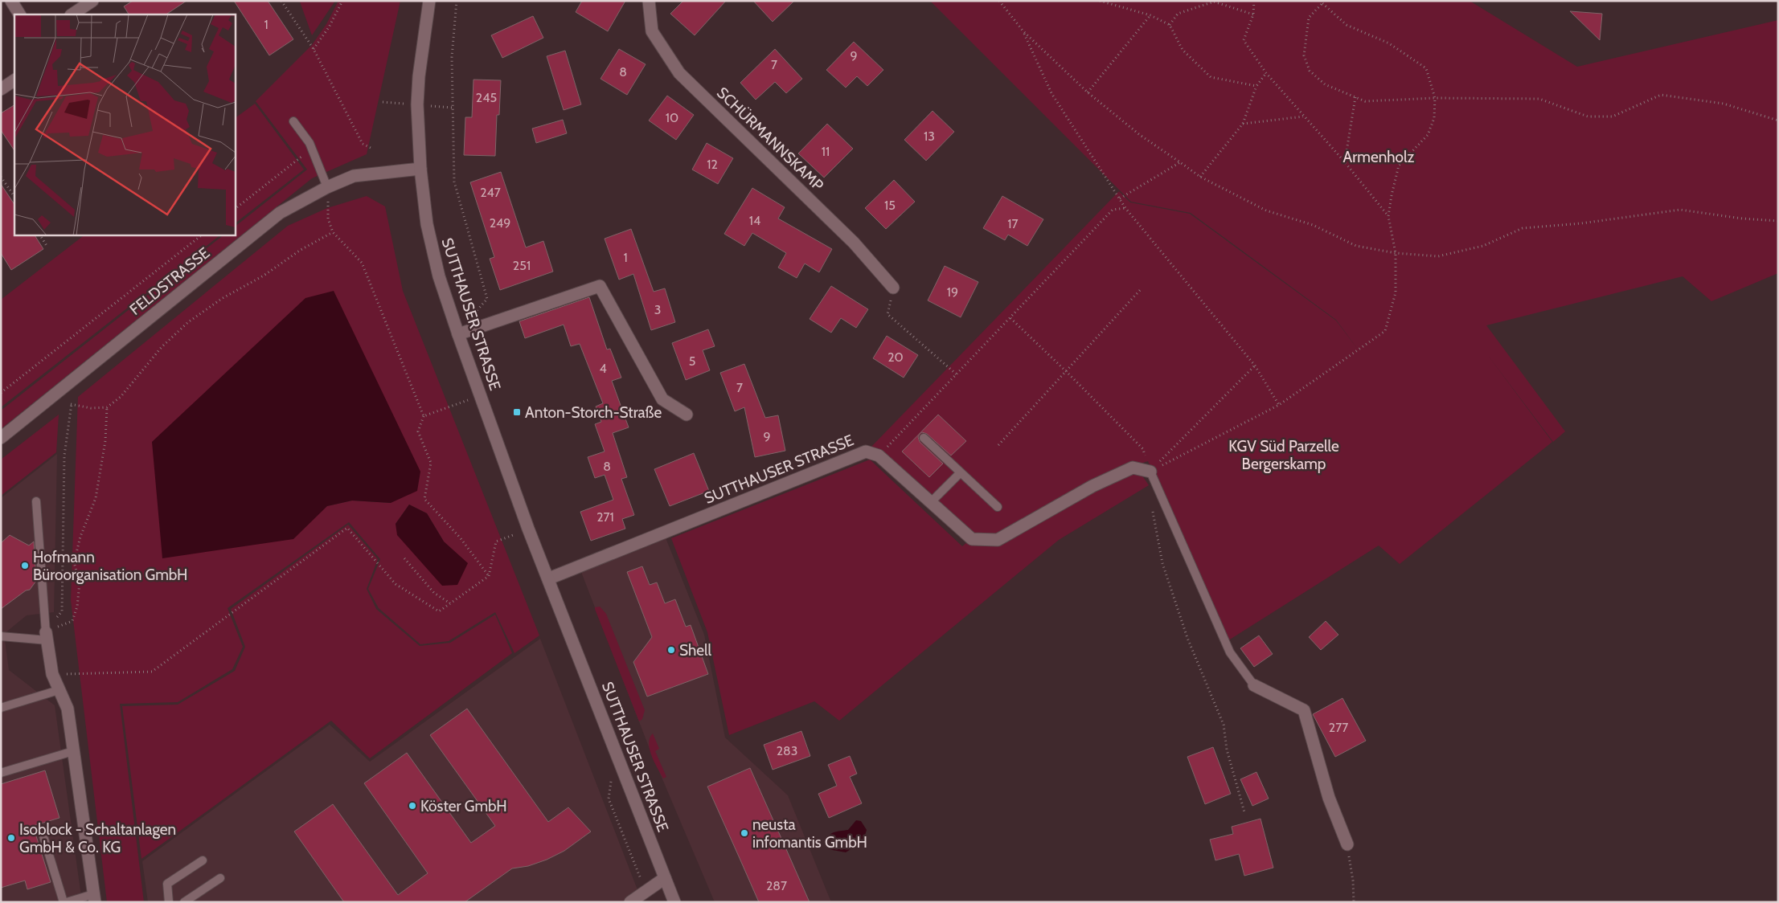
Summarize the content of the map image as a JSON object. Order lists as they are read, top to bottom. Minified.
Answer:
{"streets":{"street":["SCHÜRMANNSKAMP","FELDSTRASSE","SUTTHAUSER STRASSE"]},"crossings":[["FELDSTRASSE","SUTTHAUSER STRASSE"]],"parks":["Armenholz","KGV Süd Parzelle Bergerskamp"],"places":{"transit":["Anton-Storch-Straße"],"other":["Hofmann Büroorganisation GmbH","Shell","Köster GmbH","neusta infomantis GmbH","Isoblock - Schaltanlagen GmbH & Co. KG"]},"house_numbers":["1","9","7","8","245","10","13","11","12","247","15","14","249","17","1","251","19","3","20","5","4","7","9","8","271","277","283","287"]}
